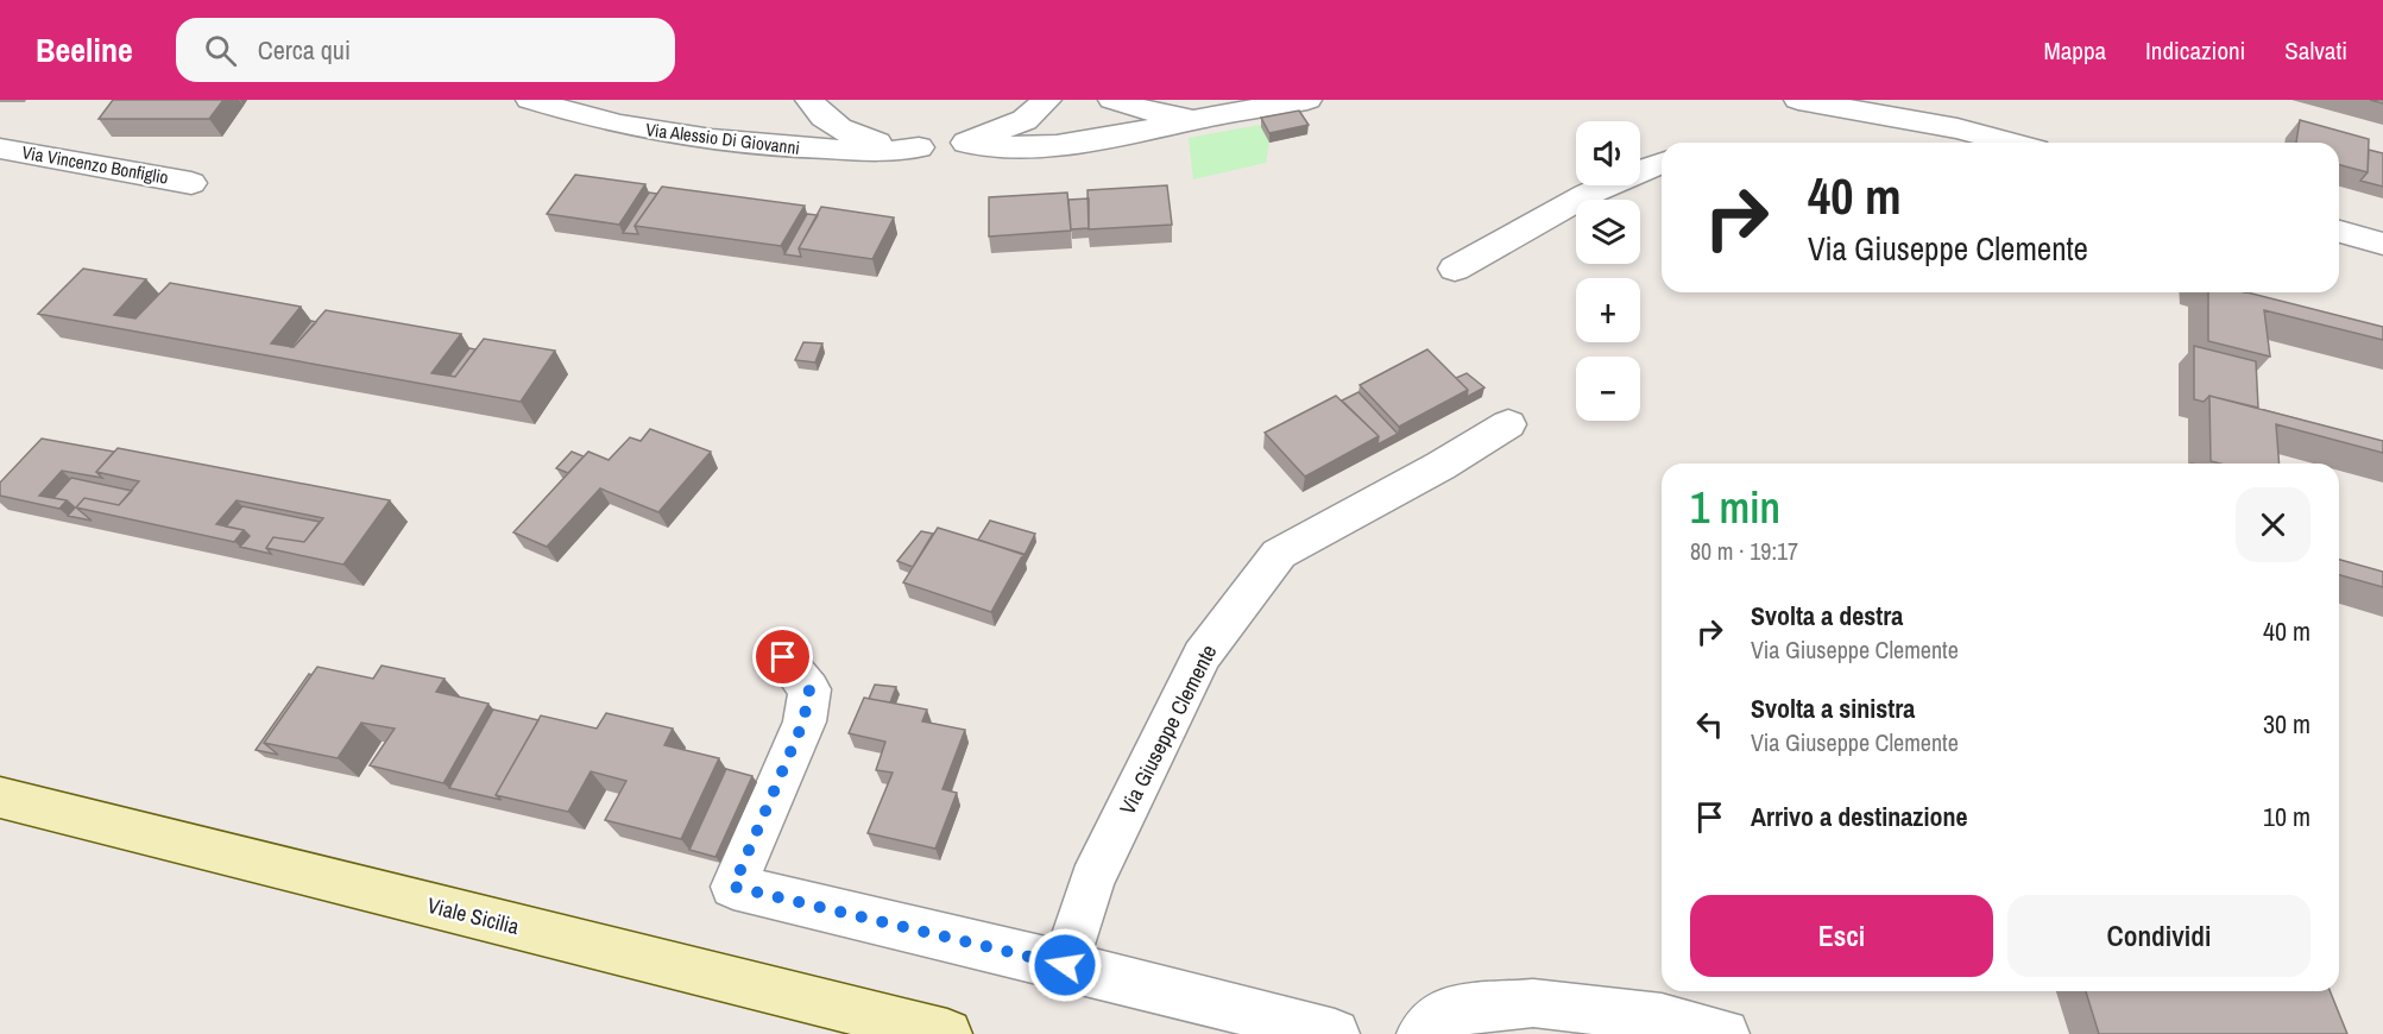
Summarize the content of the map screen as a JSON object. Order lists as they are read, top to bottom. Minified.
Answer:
{"streets":{"street":["Via Alessio Di Giovanni","Via Vincenzo Bonfiglio","Via Giuseppe Clemente","Viale Sicilia"]},"page":{"header":"Beeline","search":"Cerca qui","nav":["Mappa","Indicazioni","Salvati"],"map_buttons":["+","−"],"turn":["40 m","Via Giuseppe Clemente"],"heading":["1 min","80 m · 19:17"],"list":[{"name":"Svolta a destra","note":"Via Giuseppe Clemente","value":"40 m"},{"name":"Svolta a sinistra","note":"Via Giuseppe Clemente","value":"30 m"},{"name":"Arrivo a destinazione","value":"10 m"}],"buttons":["Esci","Condividi"]}}
